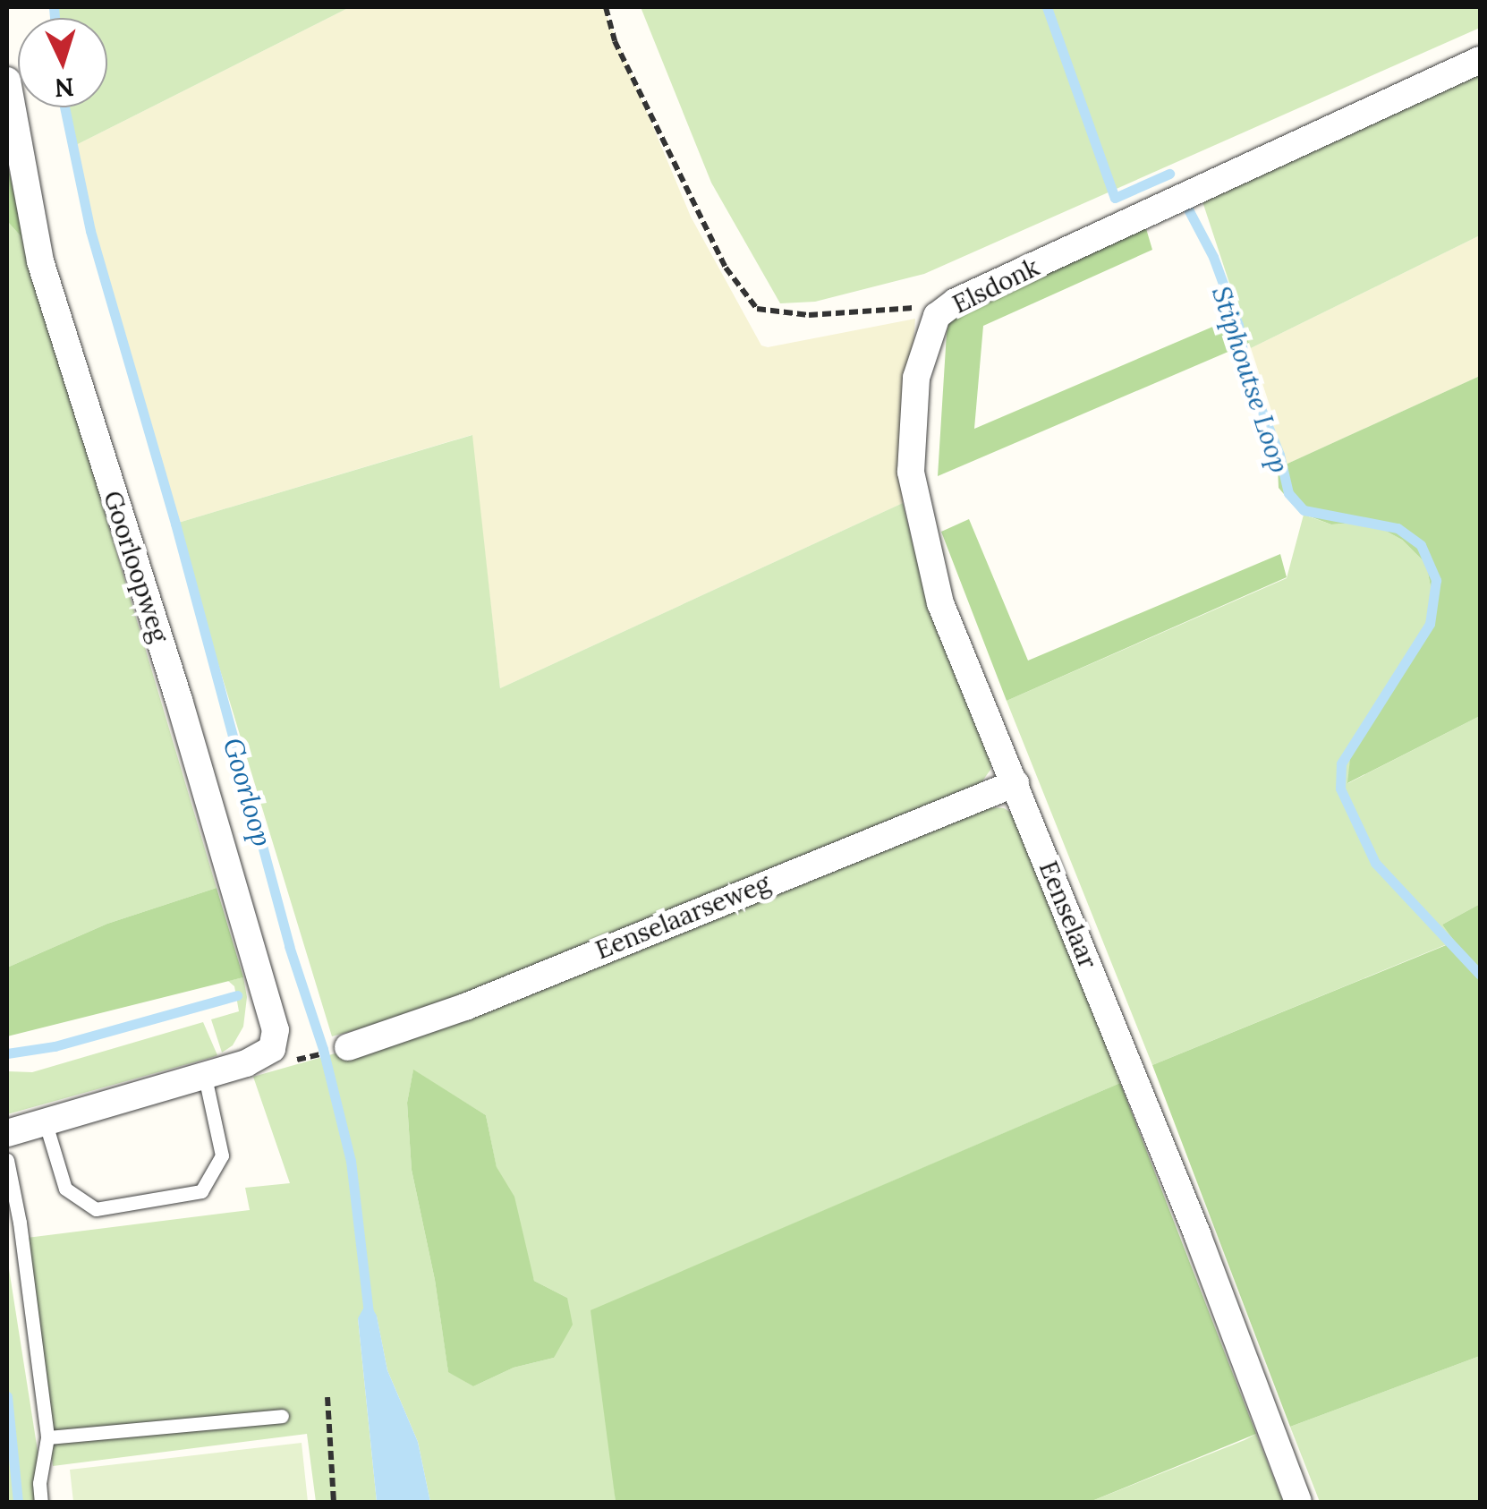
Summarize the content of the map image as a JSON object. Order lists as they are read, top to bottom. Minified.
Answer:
{"streets":{"street":["Elsdonk","Goorloopweg","Eenselaar","Eenselaarseweg"]},"crossings":[["Elsdonk","Eenselaar"],["Eenselaar","Eenselaarseweg"]],"water":["Stiphoutse Loop","Goorloop"],"north":"bottom"}
